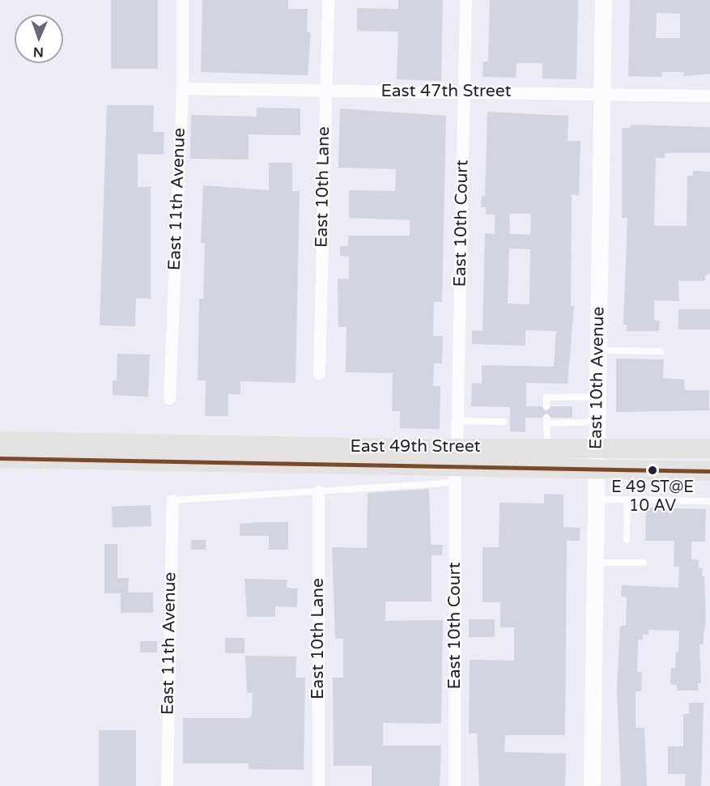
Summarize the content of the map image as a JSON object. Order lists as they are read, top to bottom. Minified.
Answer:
{"streets":{"main road":["East 49th Street"],"street":["East 47th Street","East 10th Lane","East 11th Avenue","East 10th Court","East 10th Avenue"]},"crossings":[["East 47th Street","East 10th Lane"],["East 47th Street","East 11th Avenue"],["East 47th Street","East 10th Court"],["East 47th Street","East 10th Avenue"],["East 10th Court","East 49th Street"],["East 10th Avenue","East 49th Street"]],"places":["E 49 ST@E 10 AV"],"north":"bottom"}
